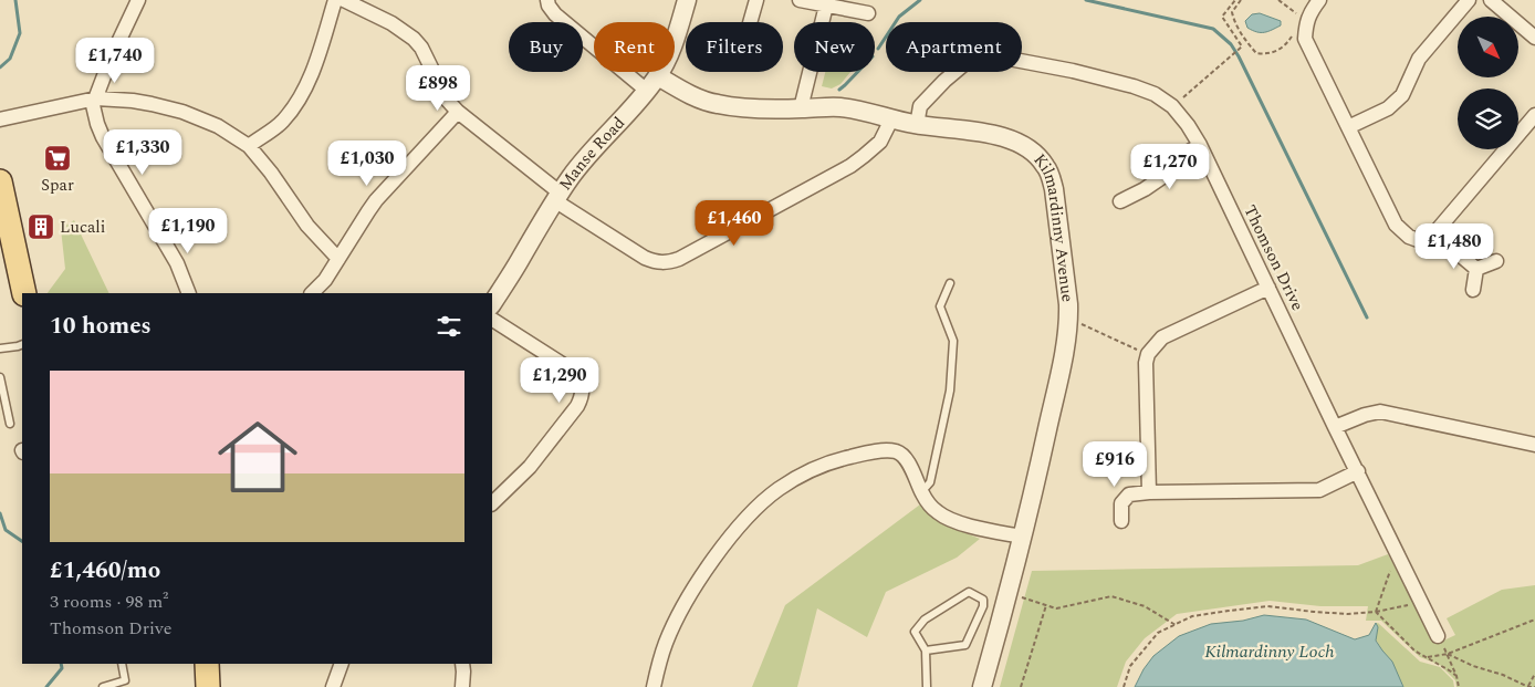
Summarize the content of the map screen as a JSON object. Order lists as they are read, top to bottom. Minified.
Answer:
{"streets":{"street":["Manse Road","Kilmardinny Avenue","Thomson Drive"]},"crossings":[["Manse Road","Kilmardinny Avenue"],["Kilmardinny Avenue","Thomson Drive"]],"water":["Kilmardinny Loch"],"places":{"supermarket":["Spar"],"building":["Lucali"]},"north":"bottom right","page":{"chip":["Buy","Rent","Filters","New","Apartment"],"price":["£1,740","£898","£1,330","£1,030","£1,270","£1,460","£1,190","£1,480","£1,290","£916"],"heading":"10 homes","list":[{"name":"£1,460/mo","note":"3 rooms · 98 m² · Thomson Drive"}]}}
